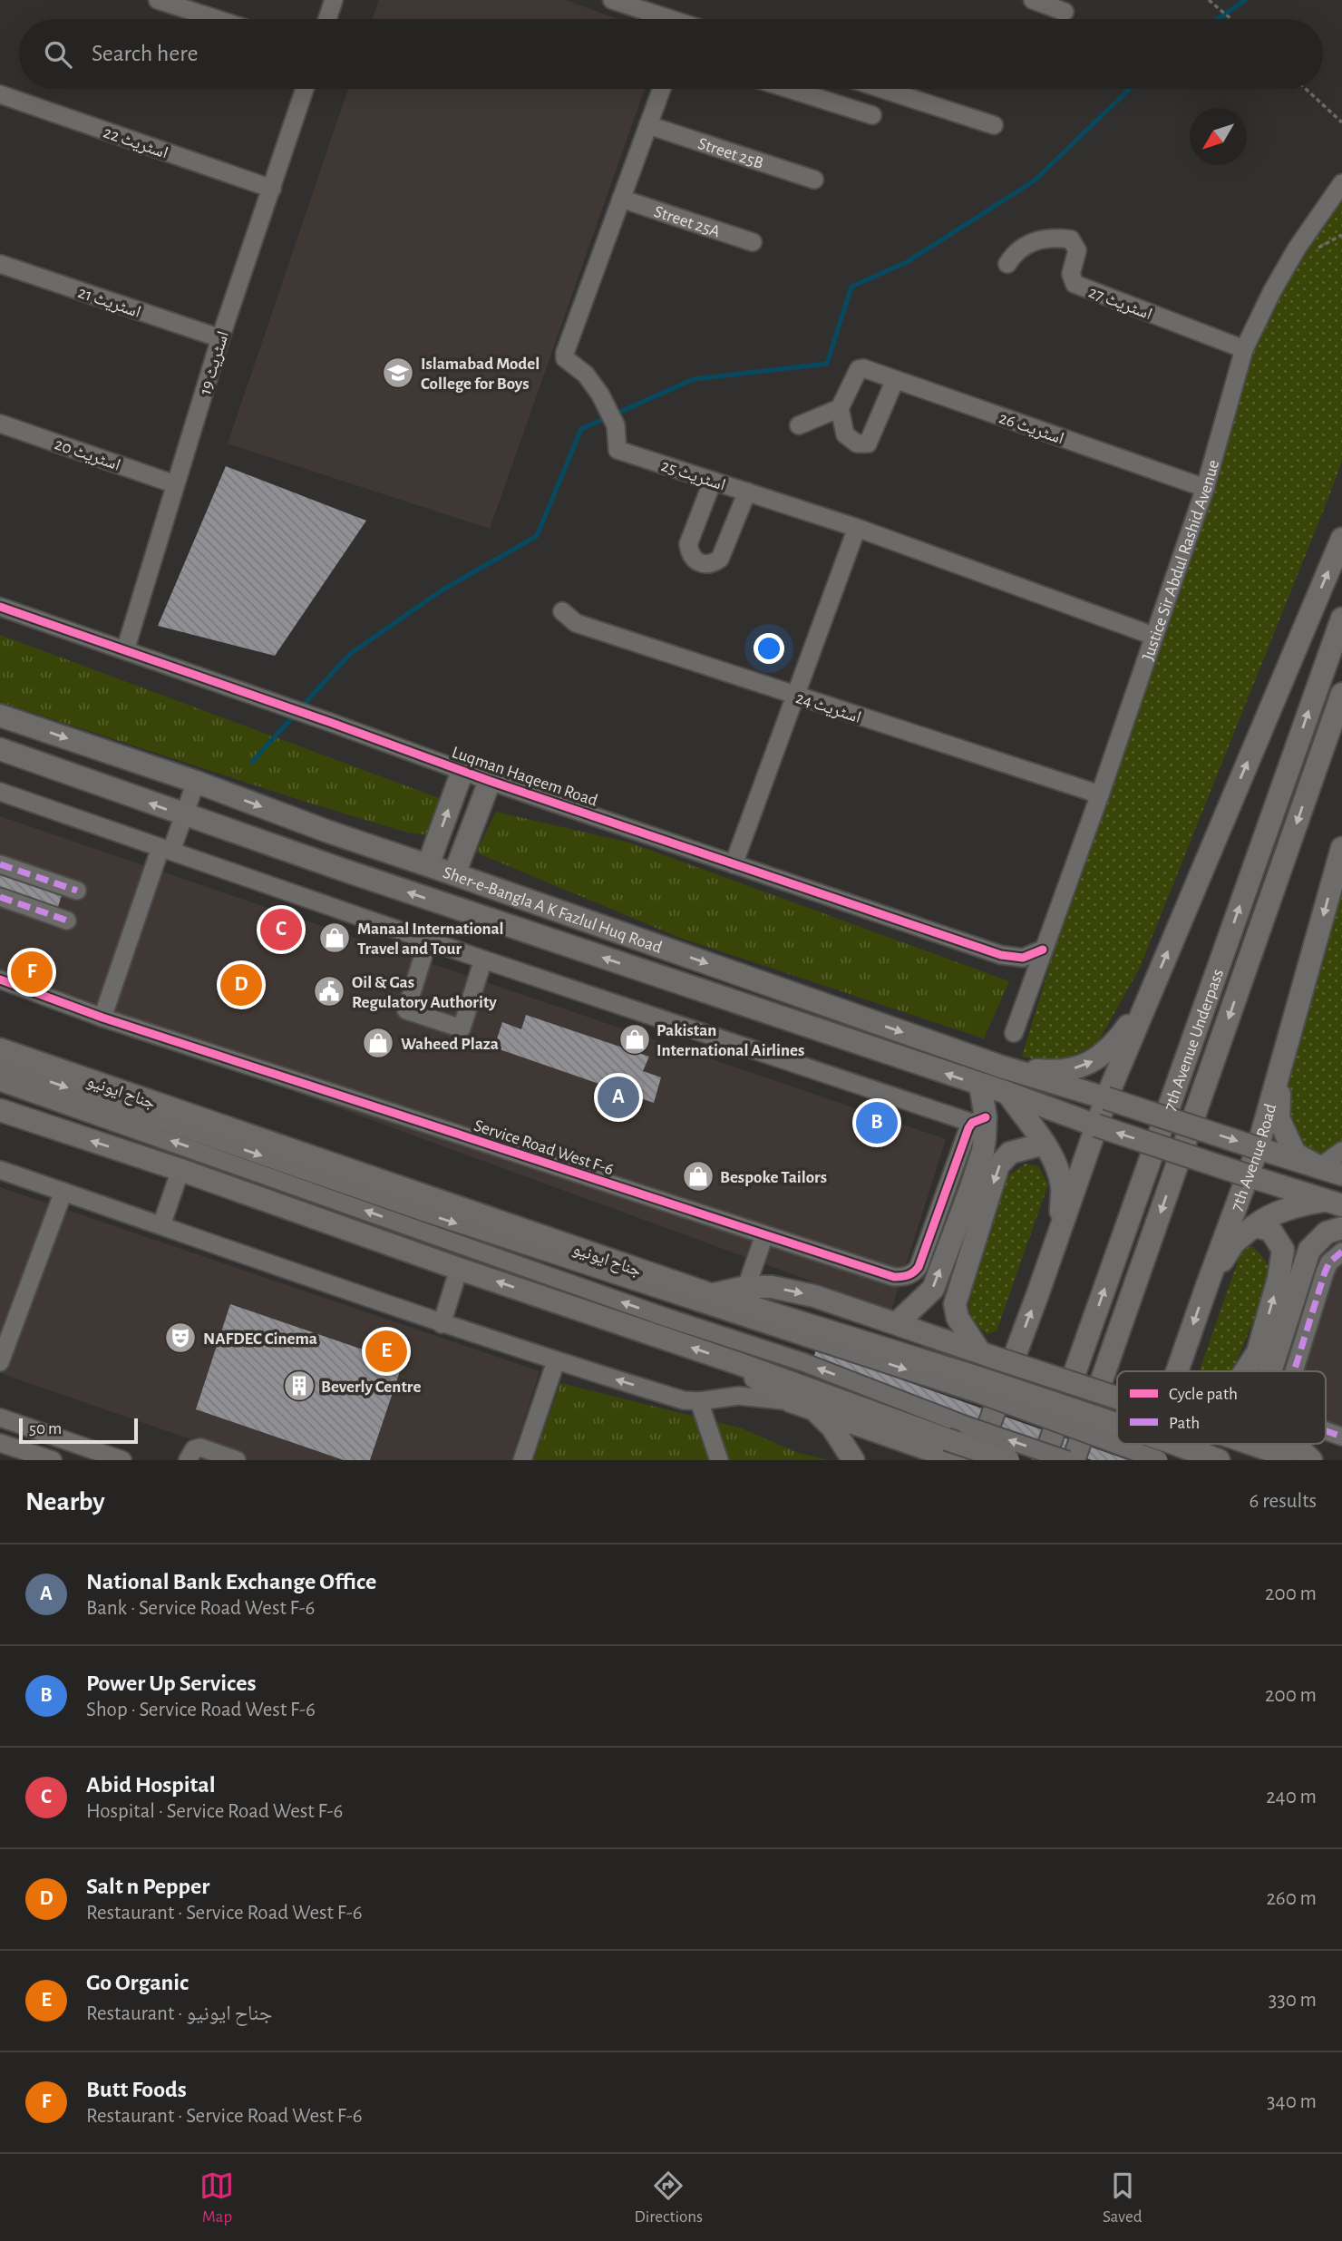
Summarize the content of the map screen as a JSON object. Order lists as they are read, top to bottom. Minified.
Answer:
{"streets":{"main road":["Sher-e-Bangla A K Fazlul Huq Road","7th Avenue Underpass","جناح ایونیو","7th Avenue Road"],"street":["اسٹریٹ 22","Street 25B","Street 25A","اسٹریٹ 21","اسٹریٹ 27","اسٹریٹ 19","اسٹریٹ 26","اسٹریٹ 20","اسٹریٹ 25","Justice Sir Abdul Rashid Avenue","اسٹریٹ 24","Luqman Haqeem Road","Service Road West F-6"]},"crossings":[["اسٹریٹ 22","اسٹریٹ 19"],["Street 25B","اسٹریٹ 25"],["Street 25A","اسٹریٹ 25"],["اسٹریٹ 21","اسٹریٹ 19"],["اسٹریٹ 27","Justice Sir Abdul Rashid Avenue"],["اسٹریٹ 19","اسٹریٹ 20"],["اسٹریٹ 19","Luqman Haqeem Road"],["اسٹریٹ 26","Justice Sir Abdul Rashid Avenue"],["اسٹریٹ 25","Justice Sir Abdul Rashid Avenue"],["Justice Sir Abdul Rashid Avenue","اسٹریٹ 24"],["Justice Sir Abdul Rashid Avenue","Luqman Haqeem Road"],["Sher-e-Bangla A K Fazlul Huq Road","7th Avenue Road"]],"places":{"school or university":["Islamabad Model College for Boys"],"shop":["Manaal International Travel and Tour","Pakistan International Airlines","Waheed Plaza","Bespoke Tailors"],"public building":["Oil & Gas Regulatory Authority"],"theatre":["NAFDEC Cinema"],"building":["Beverly Centre"]},"legend":["Cycle path","Path"],"scale_bar":"50 m","north":"bottom left","page":{"search":"Search here","pins":["C","F","D","A","B","E"],"scale":"50 m","heading":["Nearby","6 results"],"list":[{"mark":"A","name":"National Bank Exchange Office","note":"Bank · Service Road West F-6","value":"200 m"},{"mark":"B","name":"Power Up Services","note":"Shop · Service Road West F-6","value":"200 m"},{"mark":"C","name":"Abid Hospital","note":"Hospital · Service Road West F-6","value":"240 m"},{"mark":"D","name":"Salt n Pepper","note":"Restaurant · Service Road West F-6","value":"260 m"},{"mark":"E","name":"Go Organic","note":"Restaurant · جناح ایونیو","value":"330 m"},{"mark":"F","name":"Butt Foods","note":"Restaurant · Service Road West F-6","value":"340 m"}],"nav":["Map","Directions","Saved"]}}
